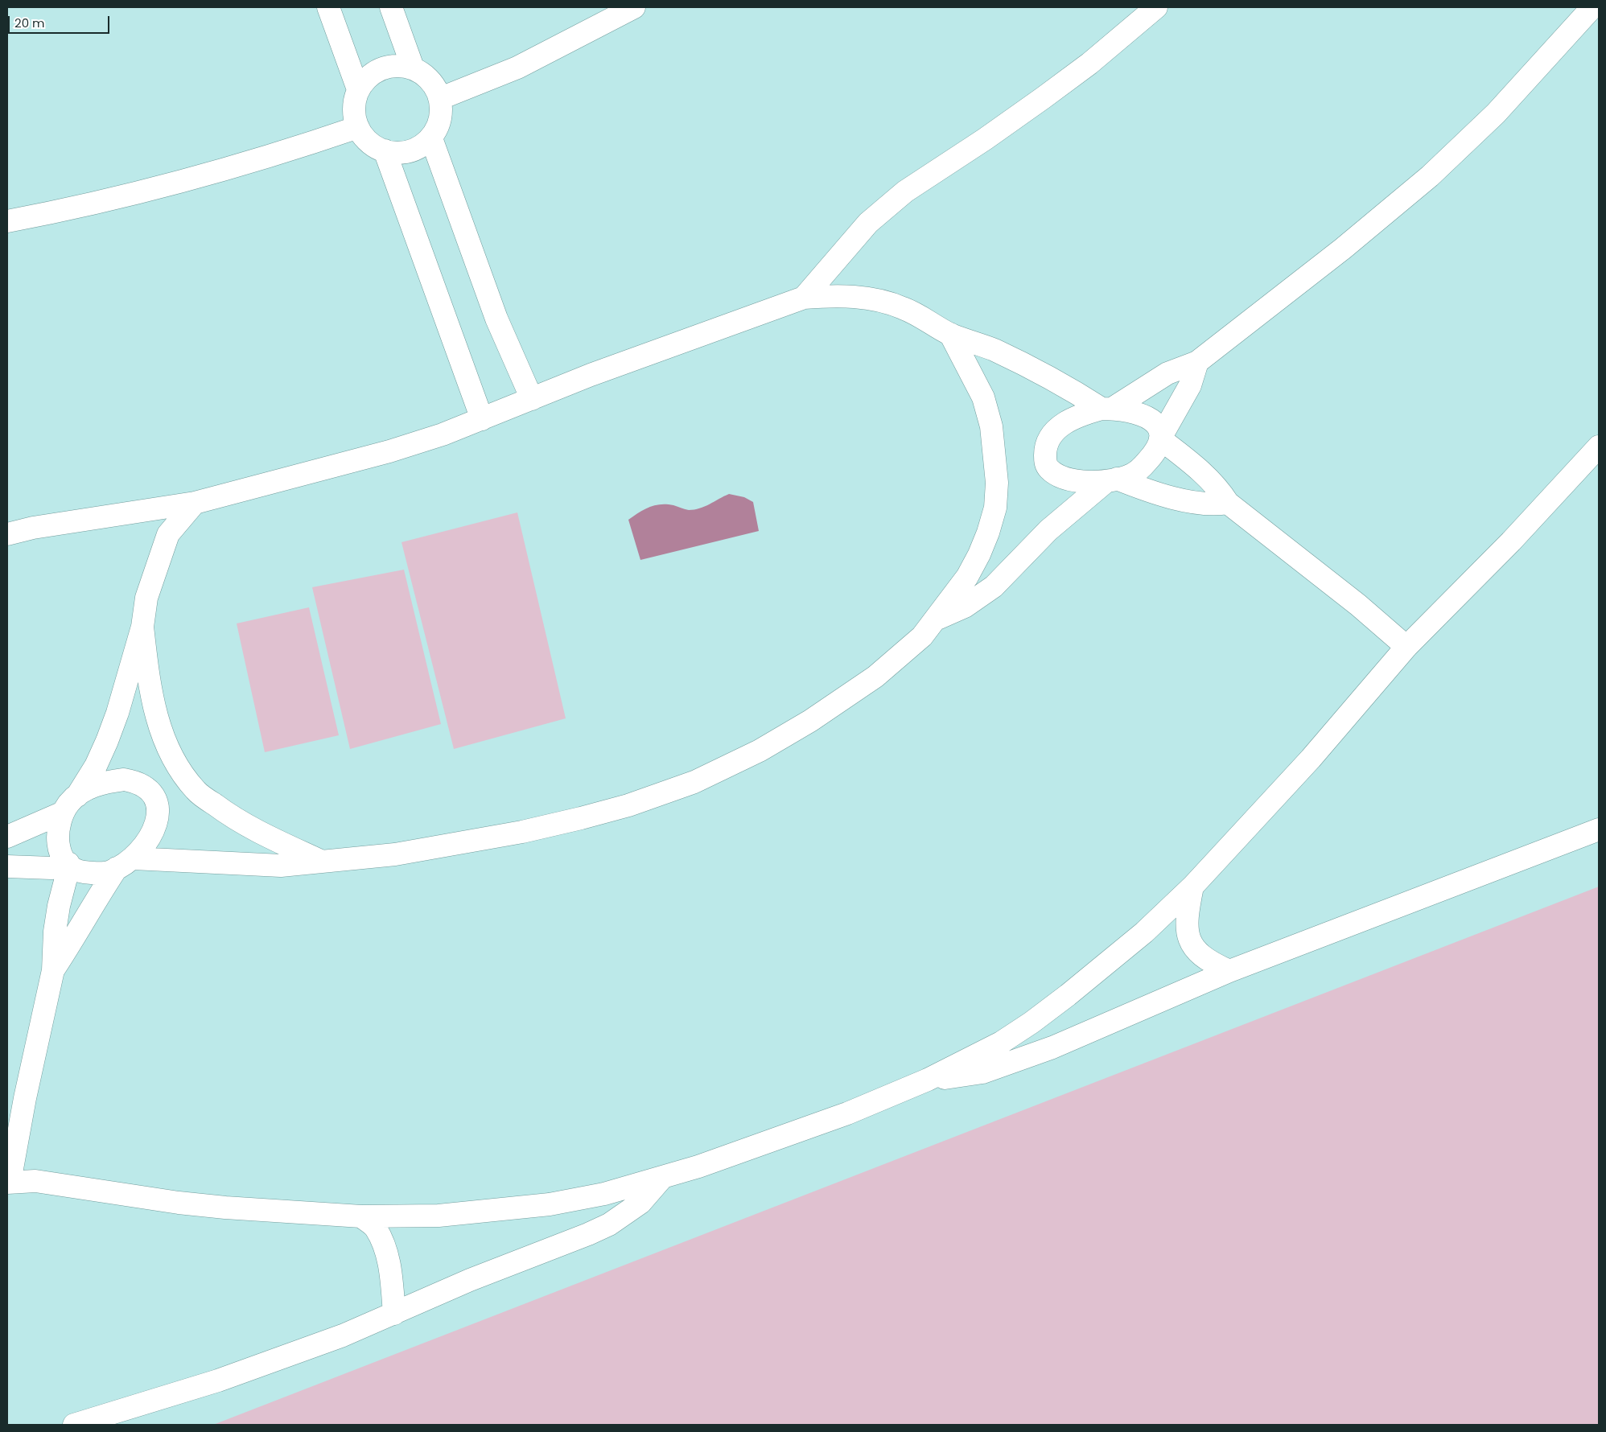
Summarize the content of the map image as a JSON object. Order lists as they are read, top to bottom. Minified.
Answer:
{"scale_bar":"20 m"}
